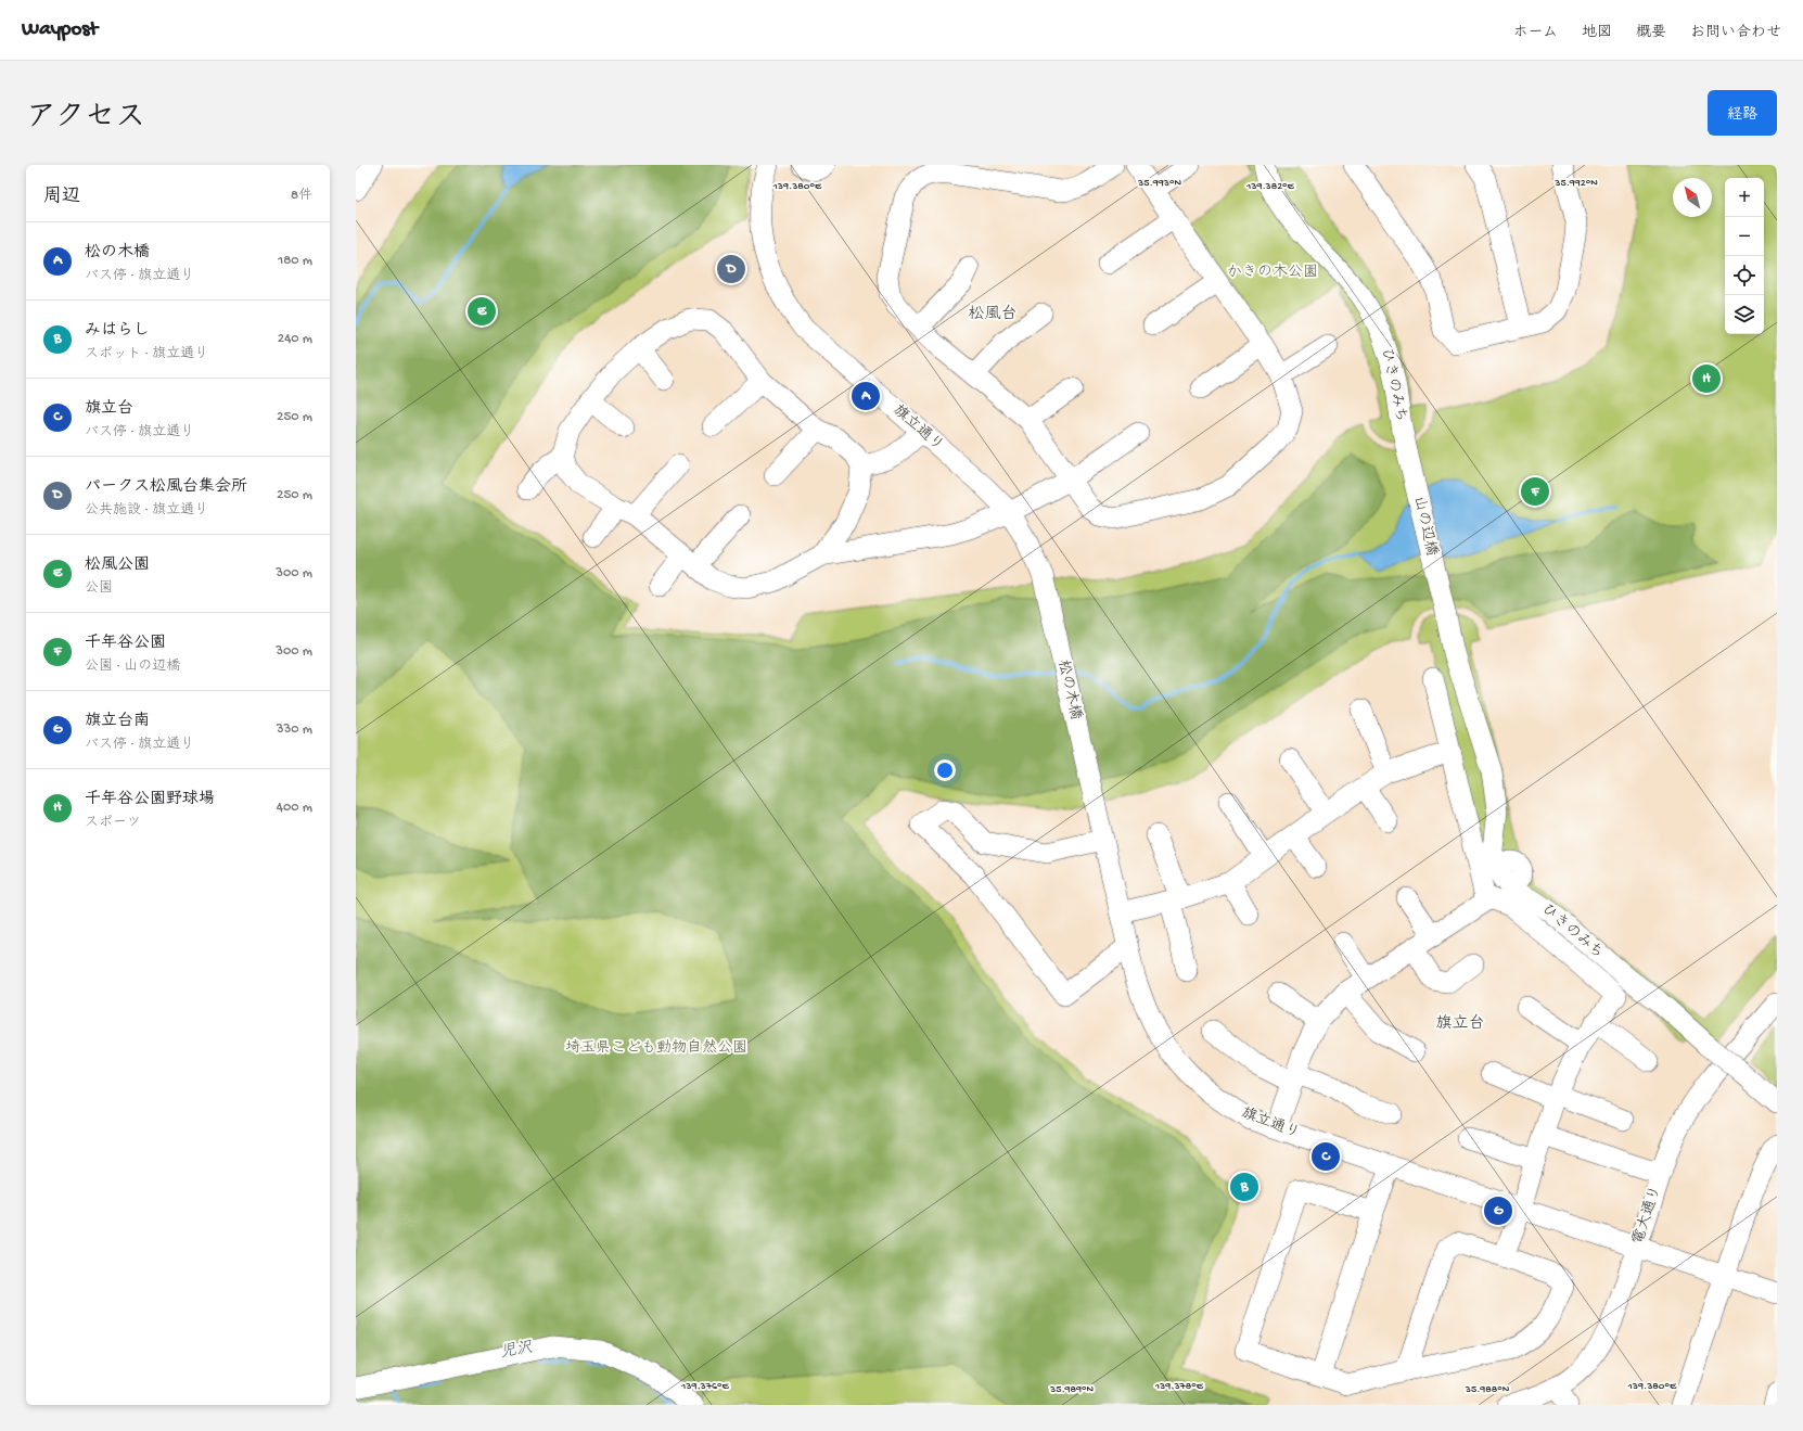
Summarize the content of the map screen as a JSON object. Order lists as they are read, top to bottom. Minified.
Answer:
{"streets":{"street":["ひきのみち","旗立通り","山の辺橋","松の木橋","電大通り"]},"crossings":[["ひきのみち","山の辺橋"],["旗立通り","松の木橋"],["旗立通り","電大通り"]],"districts":["松風台","旗立台"],"water":["児沢"],"parks":["かきの木公園","埼玉県こども動物自然公園"],"north":"top left","page":{"header":"Waypost","nav":["ホーム","地図","概要","お問い合わせ"],"title":"アクセス","buttons":"経路","heading":["周辺","8件"],"map_buttons":["+","−"],"list":[{"mark":"A","name":"松の木橋","note":"バス停 · 旗立通り","value":"180 m"},{"mark":"B","name":"みはらし","note":"スポット · 旗立通り","value":"240 m"},{"mark":"C","name":"旗立台","note":"バス停 · 旗立通り","value":"250 m"},{"mark":"D","name":"パークス松風台集会所","note":"公共施設 · 旗立通り","value":"250 m"},{"mark":"E","name":"松風公園","note":"公園","value":"300 m"},{"mark":"F","name":"千年谷公園","note":"公園 · 山の辺橋","value":"300 m"},{"mark":"G","name":"旗立台南","note":"バス停 · 旗立通り","value":"330 m"},{"mark":"H","name":"千年谷公園野球場","note":"スポーツ","value":"400 m"}],"pins":["D","E","H","A","F","C","B","G"]},"coordinates":["35.992°N","35.993°N","139.382°E","139.380°E","139.376°E","139.378°E","35.989°N","35.988°N"]}
